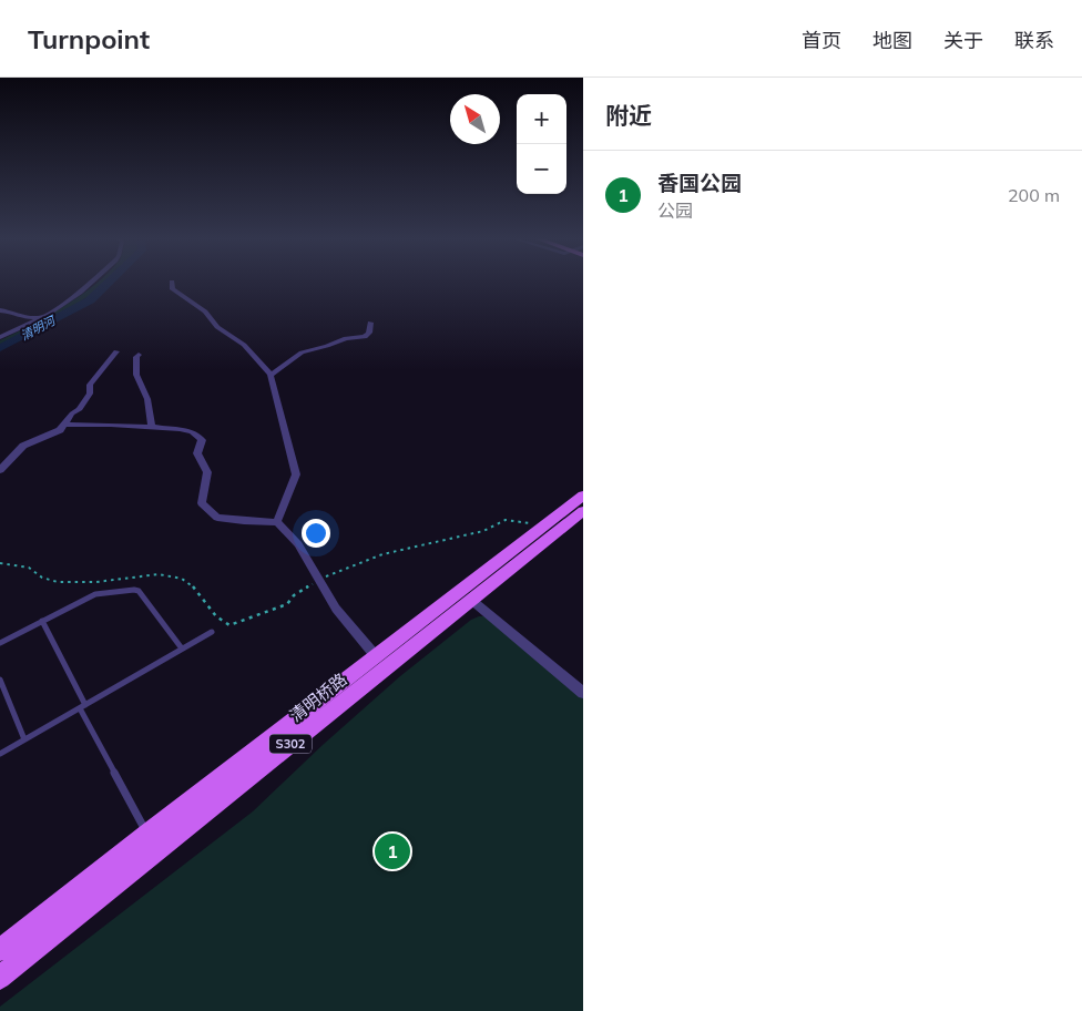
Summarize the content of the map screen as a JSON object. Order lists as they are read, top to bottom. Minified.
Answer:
{"streets":{"main road":["清明桥路","S302"]},"water":["清明河"],"north":"top left","page":{"header":"Turnpoint","nav":["首页","地图","关于","联系"],"heading":"附近","map_buttons":["+","−"],"list":[{"mark":"1","name":"香国公园","note":"公园","value":"200 m"}],"pins":"1"}}
